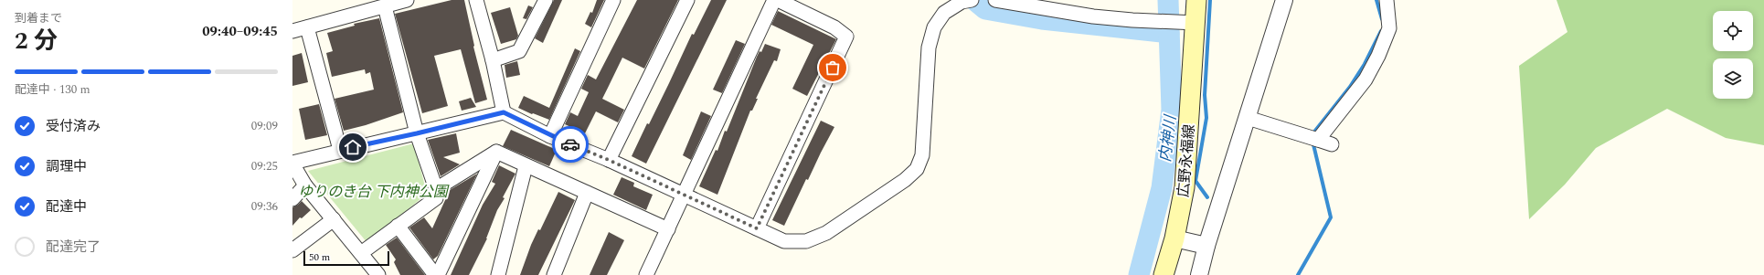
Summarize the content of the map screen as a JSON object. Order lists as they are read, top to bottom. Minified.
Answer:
{"streets":{"main road":["広野永福線"]},"water":["内神川"],"parks":["ゆりのき台 下内神公園"],"scale_bar":"50 m","page":{"heading":["2 分","到着まで","09:40–09:45"],"bar":"配達中 · 130 m","list":[["受付済み","09:09"],["調理中","09:25"],["配達中","09:36"],"配達完了"],"scale":"50 m"}}
